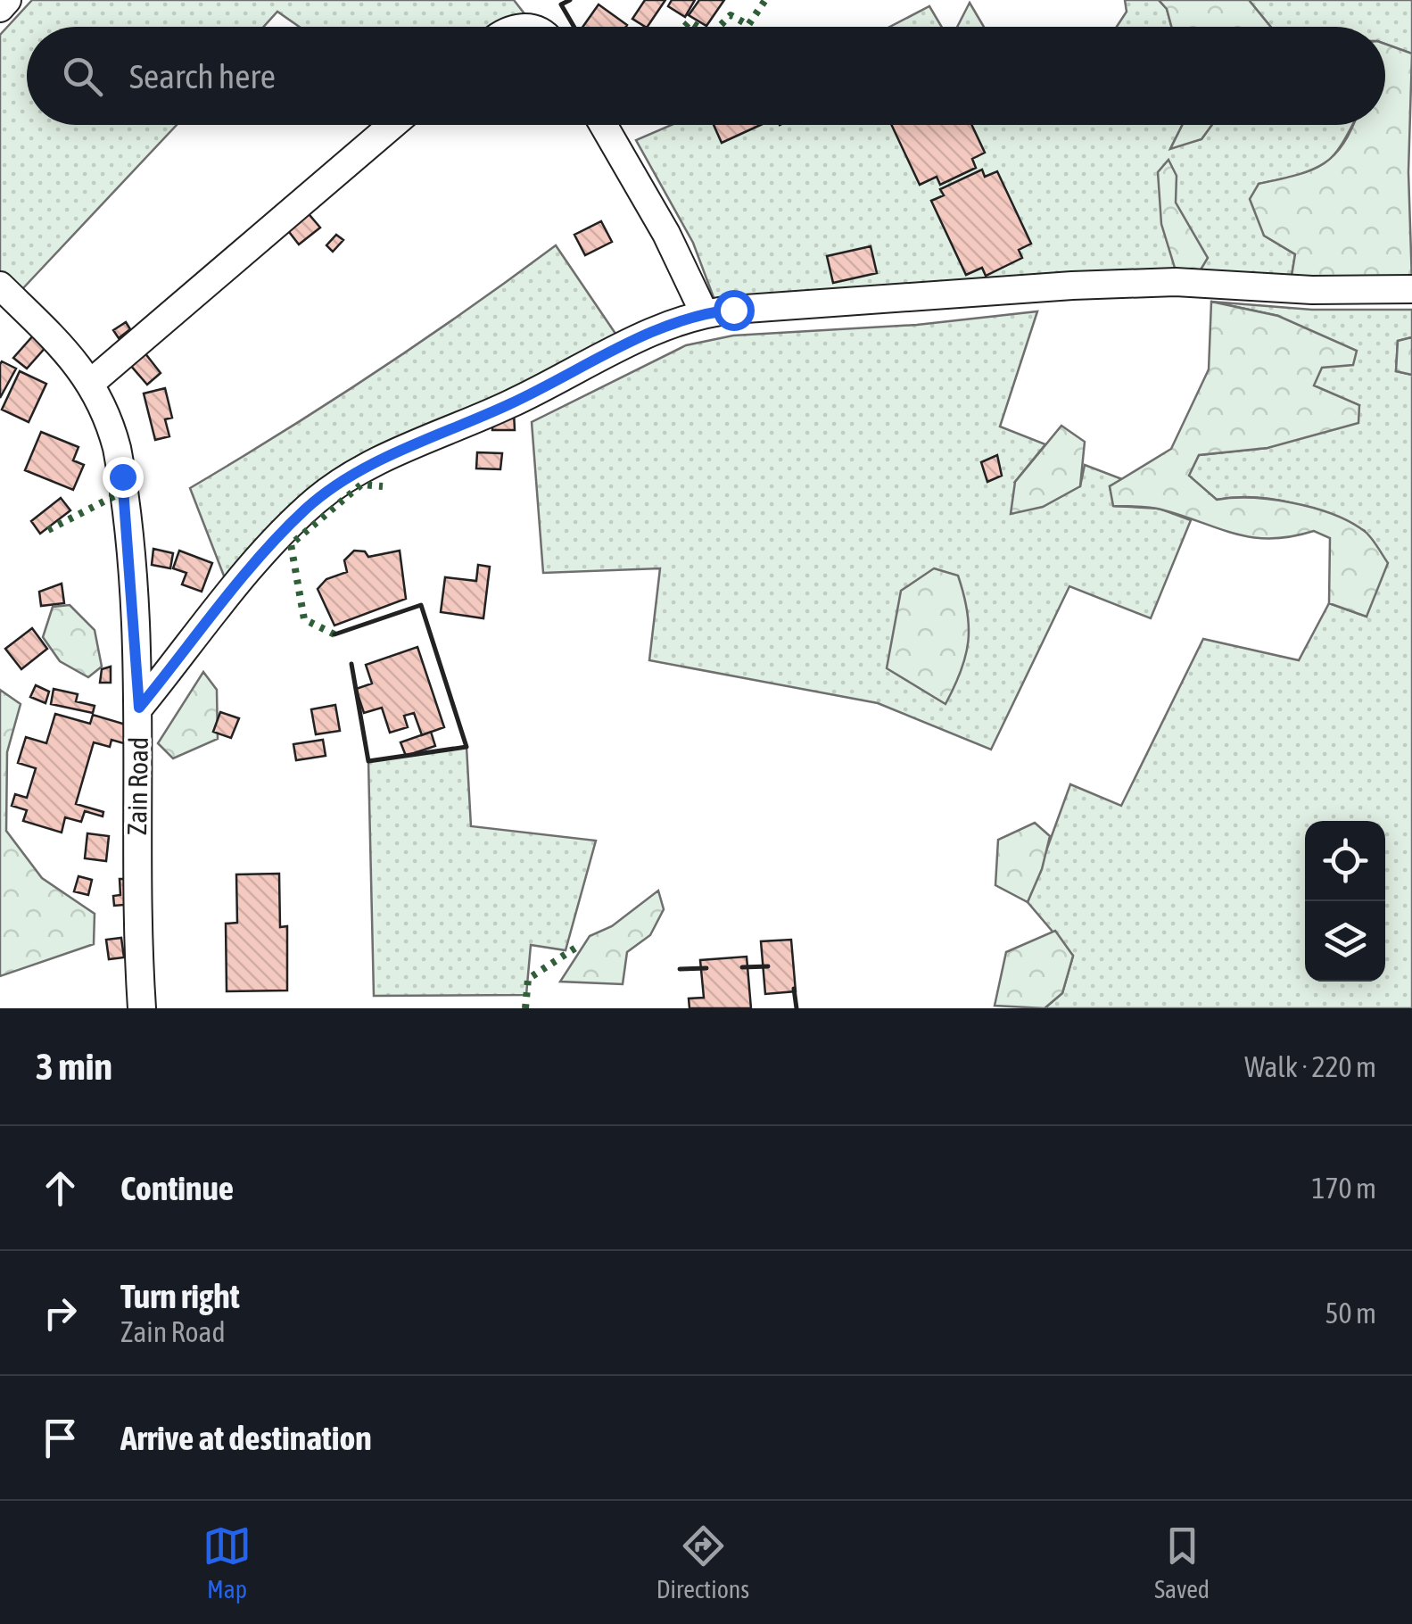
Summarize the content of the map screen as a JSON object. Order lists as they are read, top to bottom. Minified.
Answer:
{"streets":{"street":["Zain Road"]},"page":{"search":"Search here","heading":["3 min","Walk · 220 m"],"list":[["Continue","170 m"],["Turn right","Zain Road","50 m"],"Arrive at destination"],"nav":["Map","Directions","Saved"]}}
